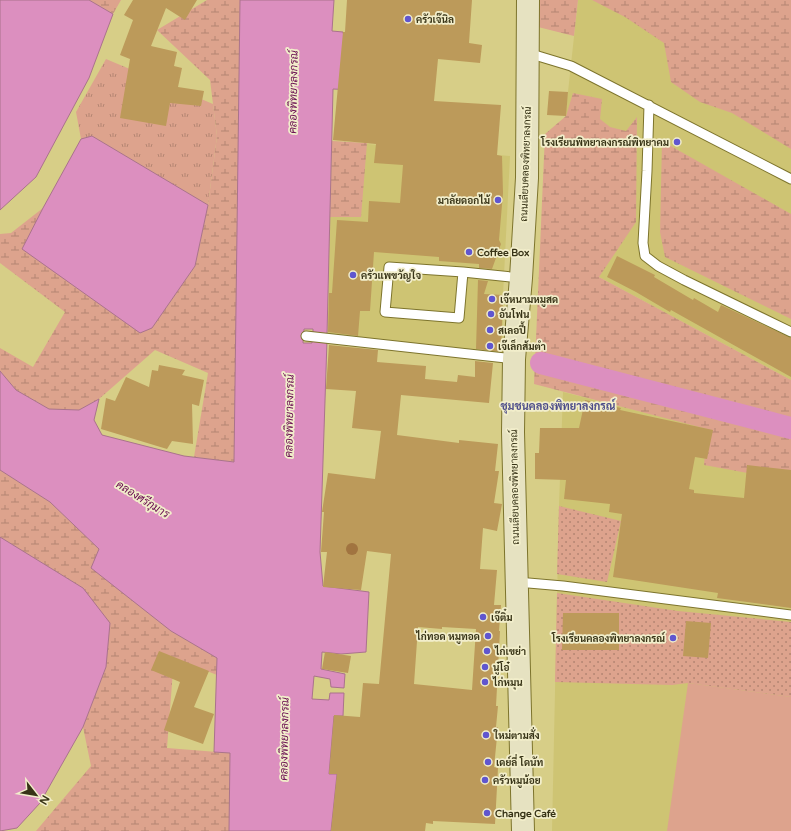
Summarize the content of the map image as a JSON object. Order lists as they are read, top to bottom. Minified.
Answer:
{"streets":{"main road":["ถนนเลียบคลองพิทยาลงกรณ์"]},"districts":["ชุมชนคลองพิทยาลงกรณ์"],"water":["คลองพิทยาลงกรณ์","คลองศรีกุมาร"],"places":["ครัวเจ๊นิล","โรงเรียนพิทยาลงกรณ์พิทยาคม","มาลัยดอกไม้","Coffee Box","ครัวแพขวัญใจ","เจ๊หนามหมูสด","อันโฟน","สเลอปี้","เจ๊เล็กส้มตำ","เจ๊ติ๋ม","ไก่ทอด หมูทอด","โรงเรียนคลองพิทยาลงกรณ์","ไก่เขย่า","นู๋โอ๋","ไก่หมุน","ใหม่ตามสั่ง","เดย์ลี่ โดนัท","ครัวหมูน้อย","Change Café"],"north":"bottom right"}
